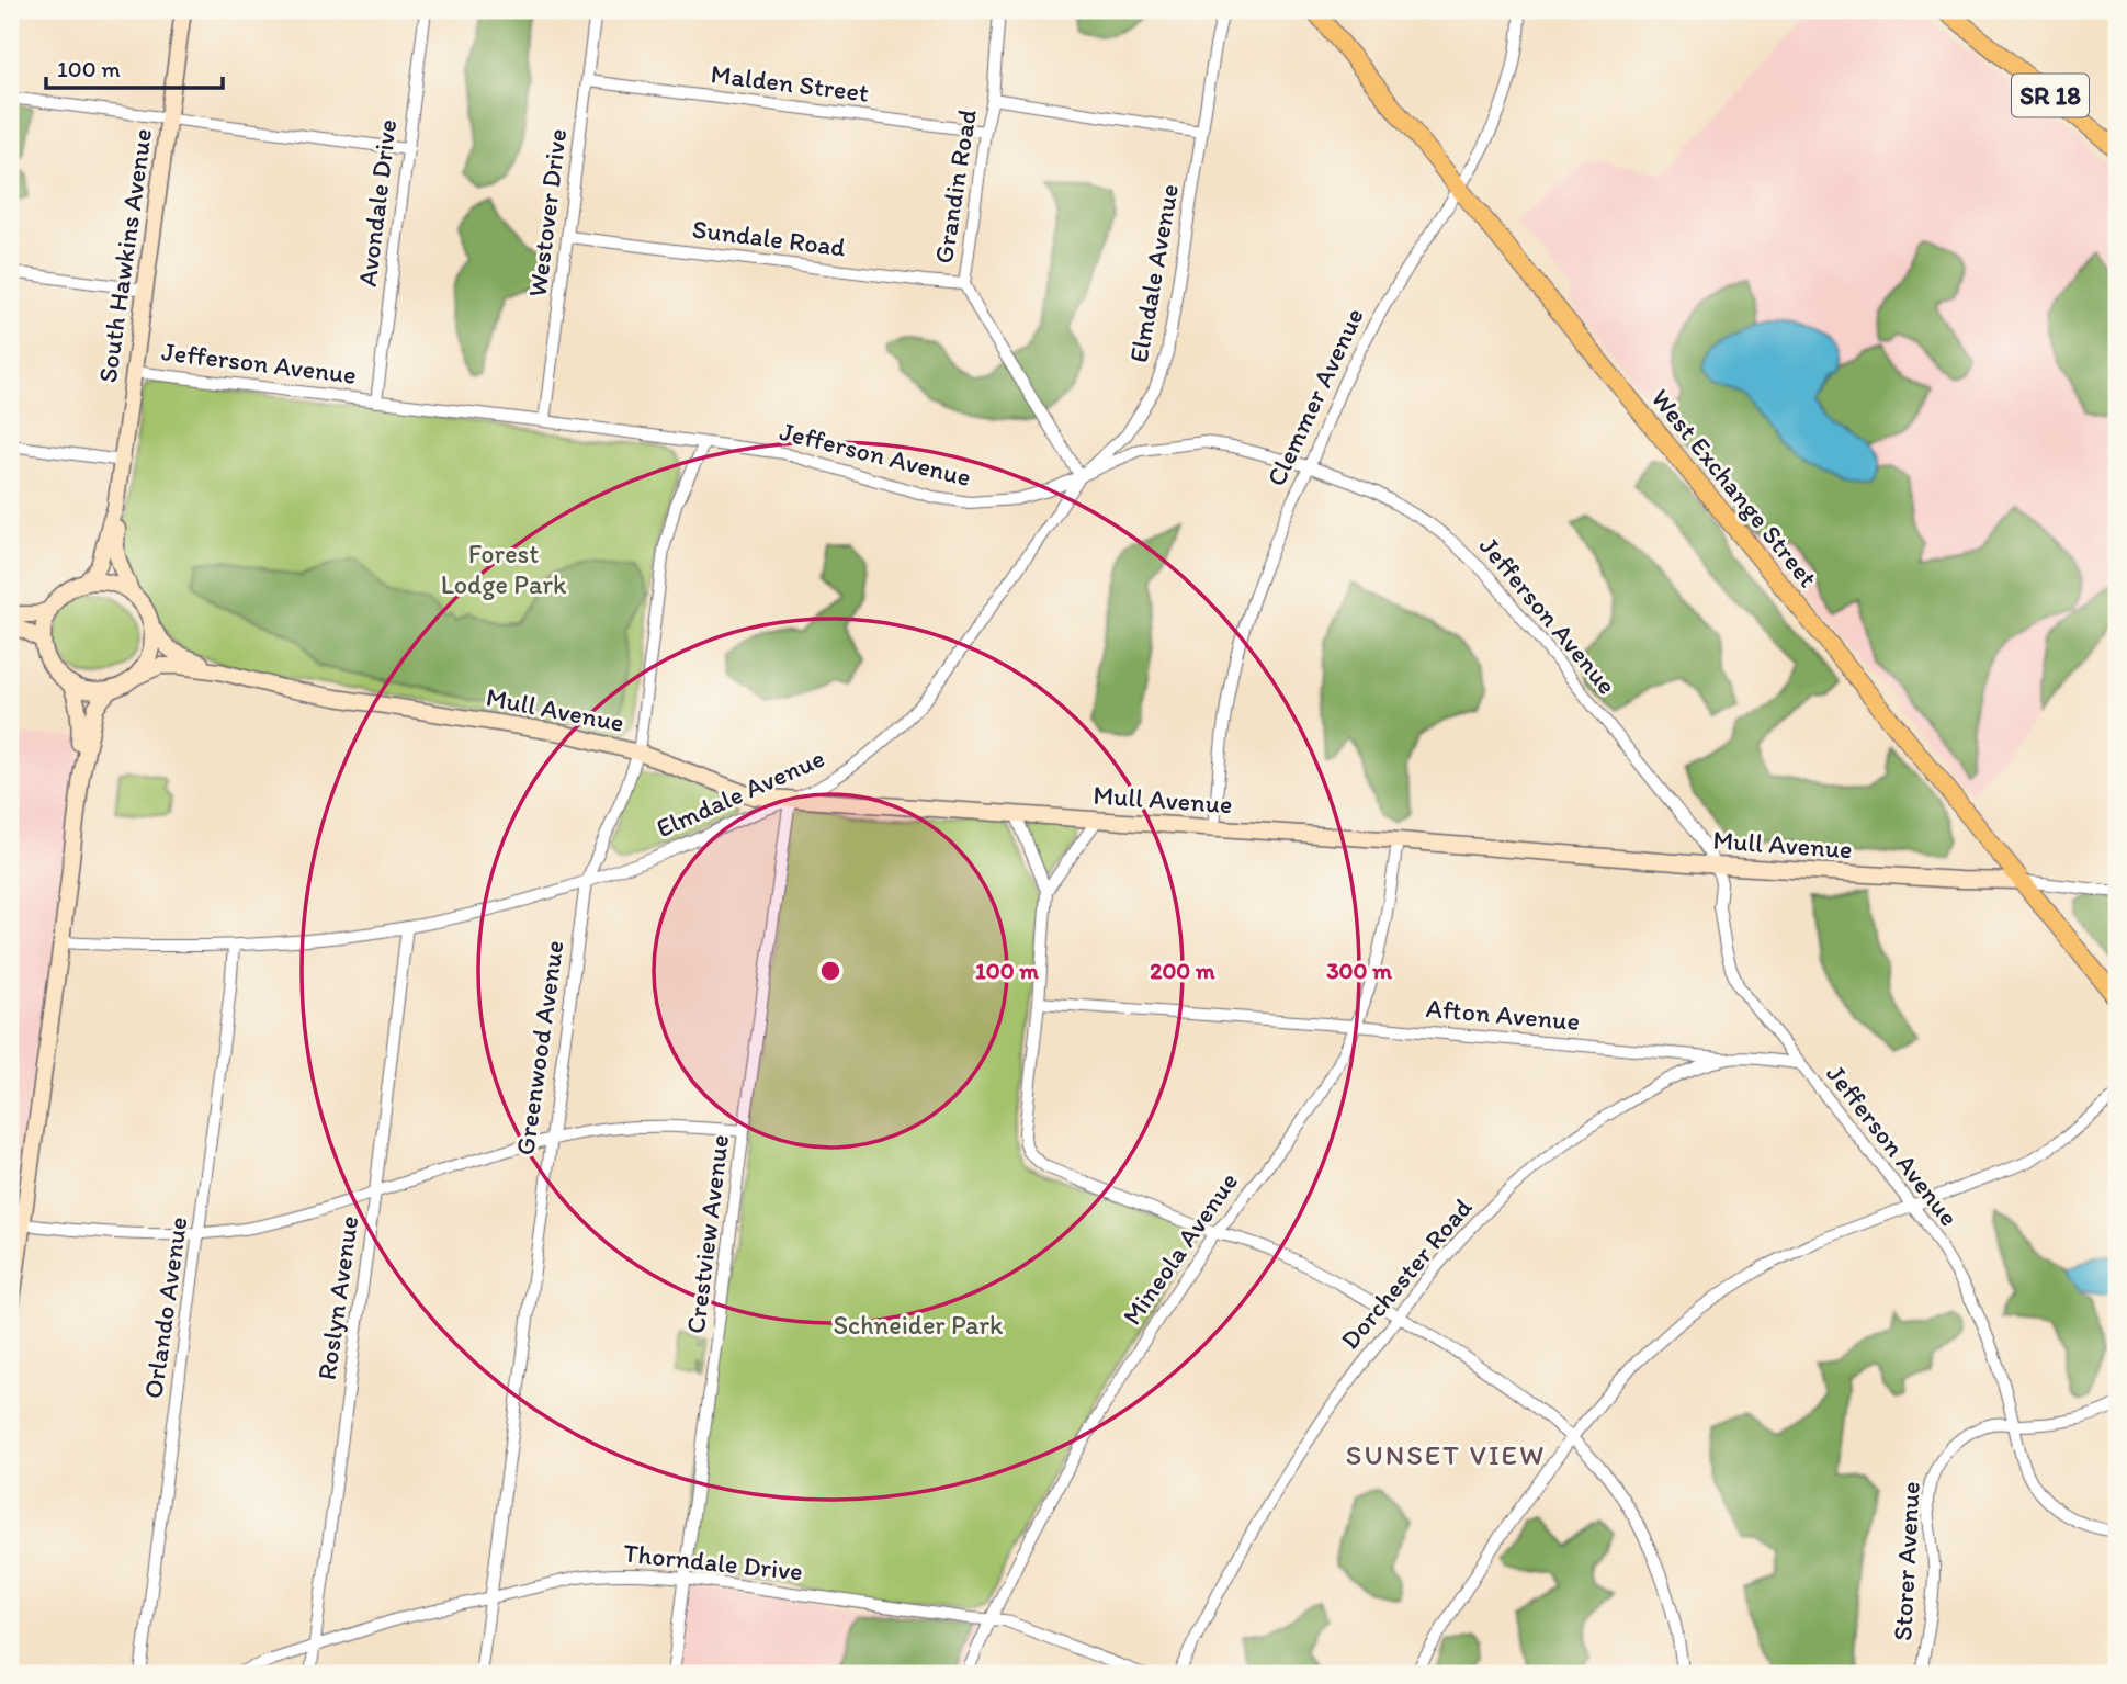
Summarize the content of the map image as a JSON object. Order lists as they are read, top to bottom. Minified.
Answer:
{"streets":{"main road":["SR 18","West Exchange Street"],"street":["Malden Street","Grandin Road","Avondale Drive","Westover Drive","Sundale Road","South Hawkins Avenue","Elmdale Avenue","Jefferson Avenue","Clemmer Avenue","Mull Avenue","Afton Avenue","Greenwood Avenue","Crestview Avenue","Mineola Avenue","Dorchester Road","Roslyn Avenue","Orlando Avenue","Storer Avenue","Thorndale Drive"]},"crossings":[["Malden Street","Grandin Road"],["Malden Street","Westover Drive"],["Grandin Road","Sundale Road"],["Grandin Road","Elmdale Avenue"],["Grandin Road","Jefferson Avenue"],["Avondale Drive","Jefferson Avenue"],["Westover Drive","Sundale Road"],["Westover Drive","Jefferson Avenue"],["South Hawkins Avenue","Jefferson Avenue"],["South Hawkins Avenue","Mull Avenue"],["Elmdale Avenue","Jefferson Avenue"],["Elmdale Avenue","Mull Avenue"],["Elmdale Avenue","Greenwood Avenue"],["Elmdale Avenue","Crestview Avenue"],["Elmdale Avenue","Roslyn Avenue"],["Elmdale Avenue","Orlando Avenue"],["Jefferson Avenue","Clemmer Avenue"],["Jefferson Avenue","Mull Avenue"],["Jefferson Avenue","Greenwood Avenue"],["Jefferson Avenue","Dorchester Road"],["Jefferson Avenue","Storer Avenue"],["Clemmer Avenue","West Exchange Street"],["Clemmer Avenue","Mull Avenue"],["West Exchange Street","Mull Avenue"],["Mull Avenue","Greenwood Avenue"],["Mull Avenue","Crestview Avenue"],["Mull Avenue","Mineola Avenue"],["Afton Avenue","Mineola Avenue"],["Afton Avenue","Dorchester Road"],["Greenwood Avenue","Thorndale Drive"],["Crestview Avenue","Thorndale Drive"],["Mineola Avenue","Thorndale Drive"],["Roslyn Avenue","Thorndale Drive"]],"districts":["SUNSET VIEW"],"parks":["Forest Lodge Park","Schneider Park"],"scale_bar":"100 m","rings":["100 m","200 m","300 m"]}
